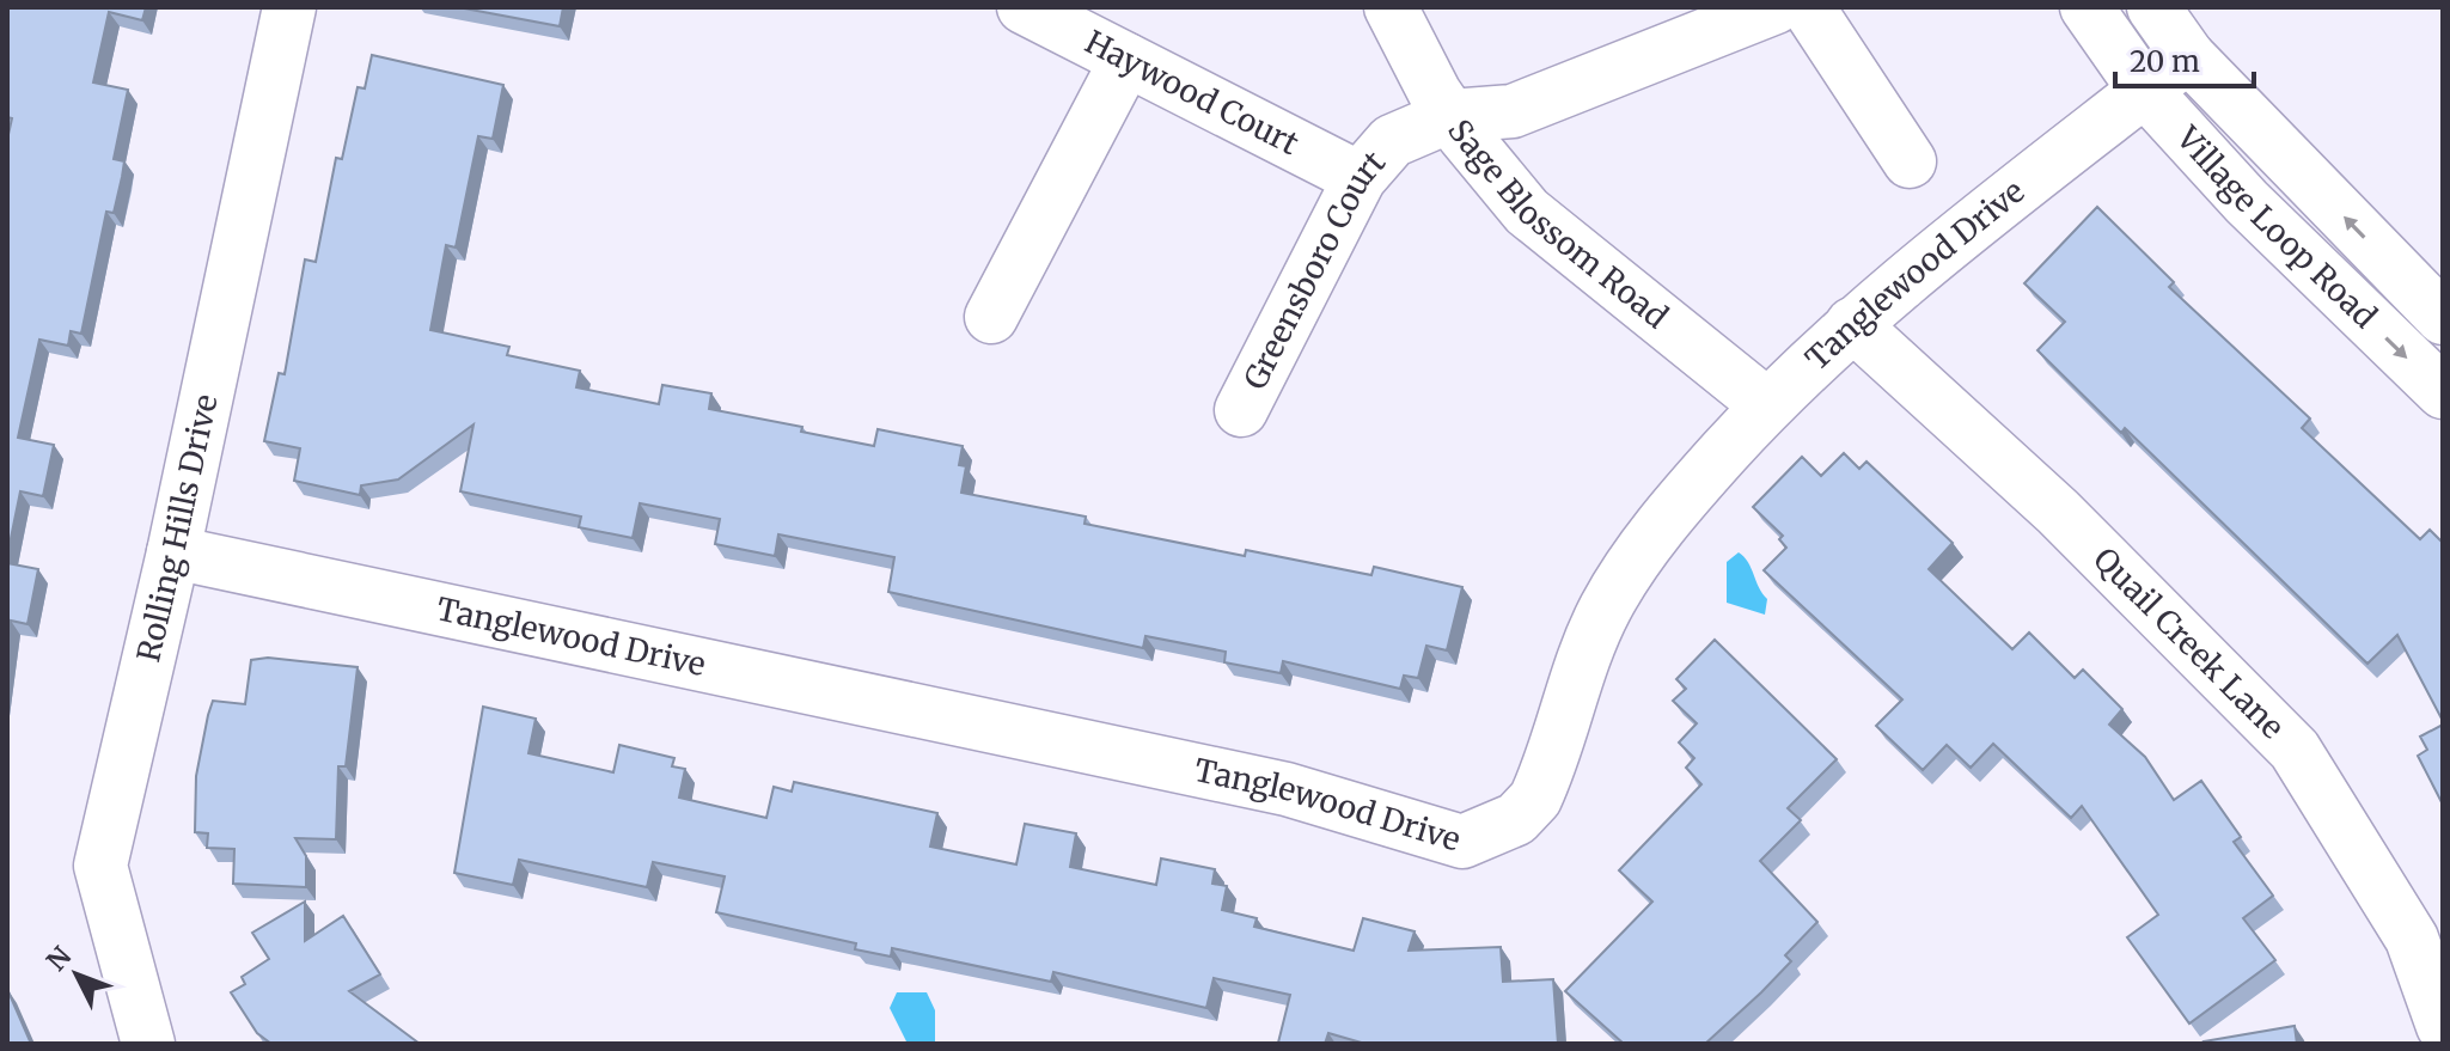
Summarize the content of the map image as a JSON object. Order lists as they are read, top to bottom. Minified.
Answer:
{"streets":{"street":["Haywood Court","Sage Blossom Road","Village Loop Road","Greensboro Court","Tanglewood Drive","Rolling Hills Drive","Quail Creek Lane"]},"crossings":[["Haywood Court","Greensboro Court"],["Sage Blossom Road","Greensboro Court"],["Sage Blossom Road","Tanglewood Drive"],["Village Loop Road","Tanglewood Drive"],["Tanglewood Drive","Rolling Hills Drive"],["Tanglewood Drive","Quail Creek Lane"]],"scale_bar":"20 m","north":"top left"}
